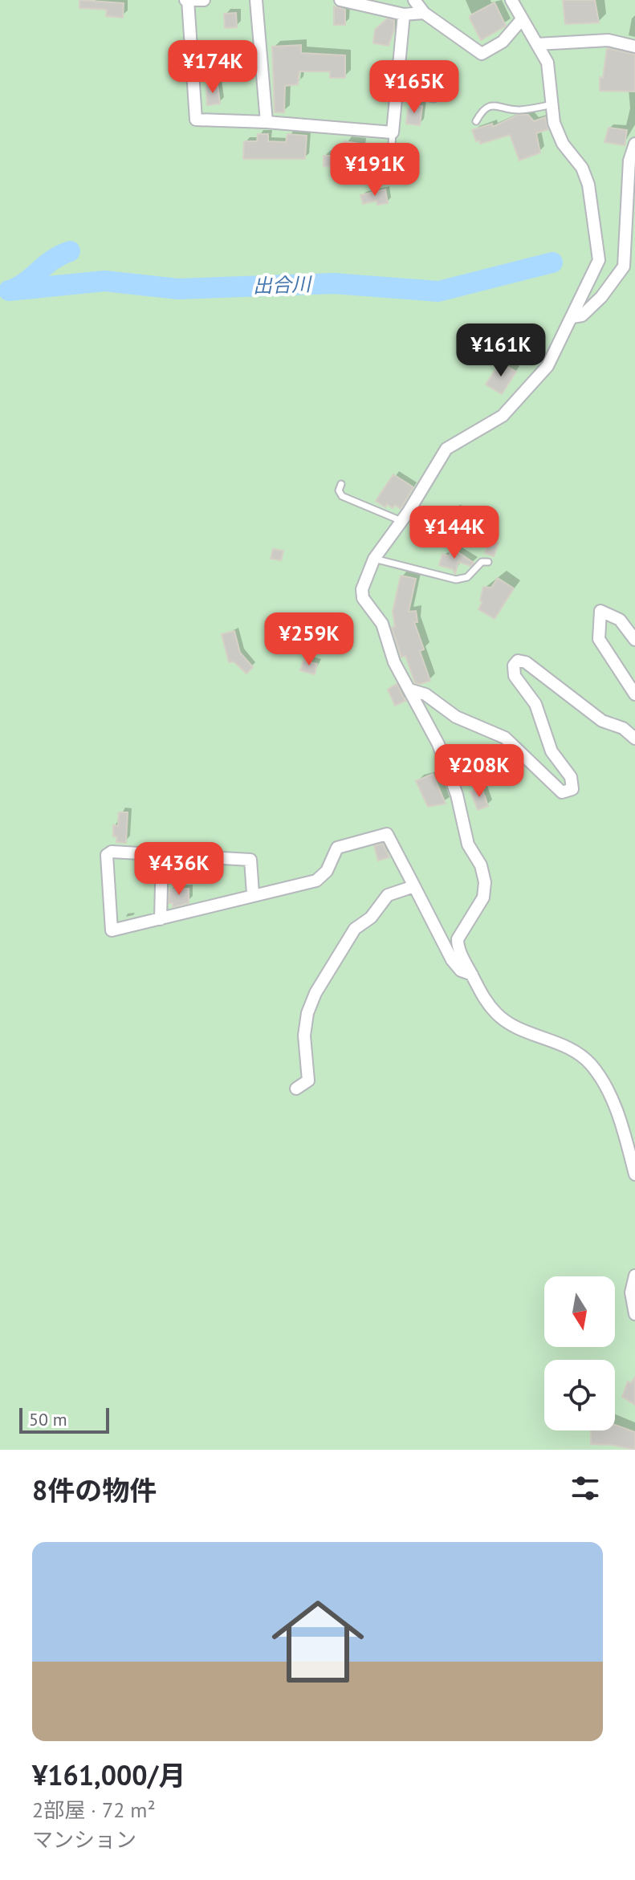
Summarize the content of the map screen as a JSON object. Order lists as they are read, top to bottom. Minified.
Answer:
{"water":["出合川"],"scale_bar":"50 m","north":"bottom","page":{"price":["¥174K","¥165K","¥191K","¥161K","¥144K","¥259K","¥208K","¥436K"],"scale":"50 m","heading":"8件の物件","list":[{"name":"¥161,000/月","note":"2部屋 · 72 m² · マンション"}]}}
